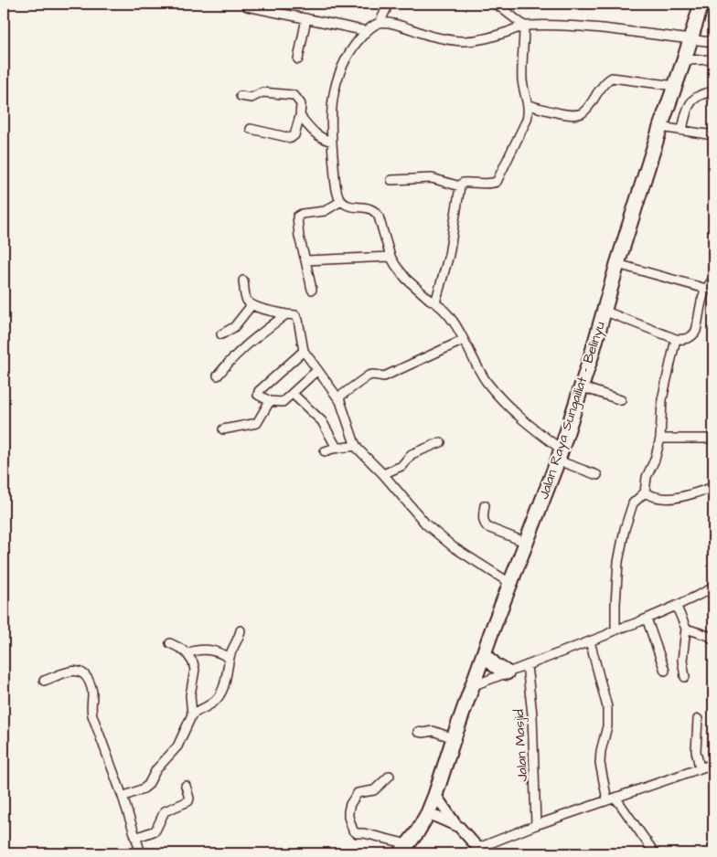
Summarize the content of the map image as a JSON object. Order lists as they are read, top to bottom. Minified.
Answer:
{"streets":{"highway":["Jalan Raya Sungailiat - Belinyu"],"street":["Jalan Masjid"]}}
